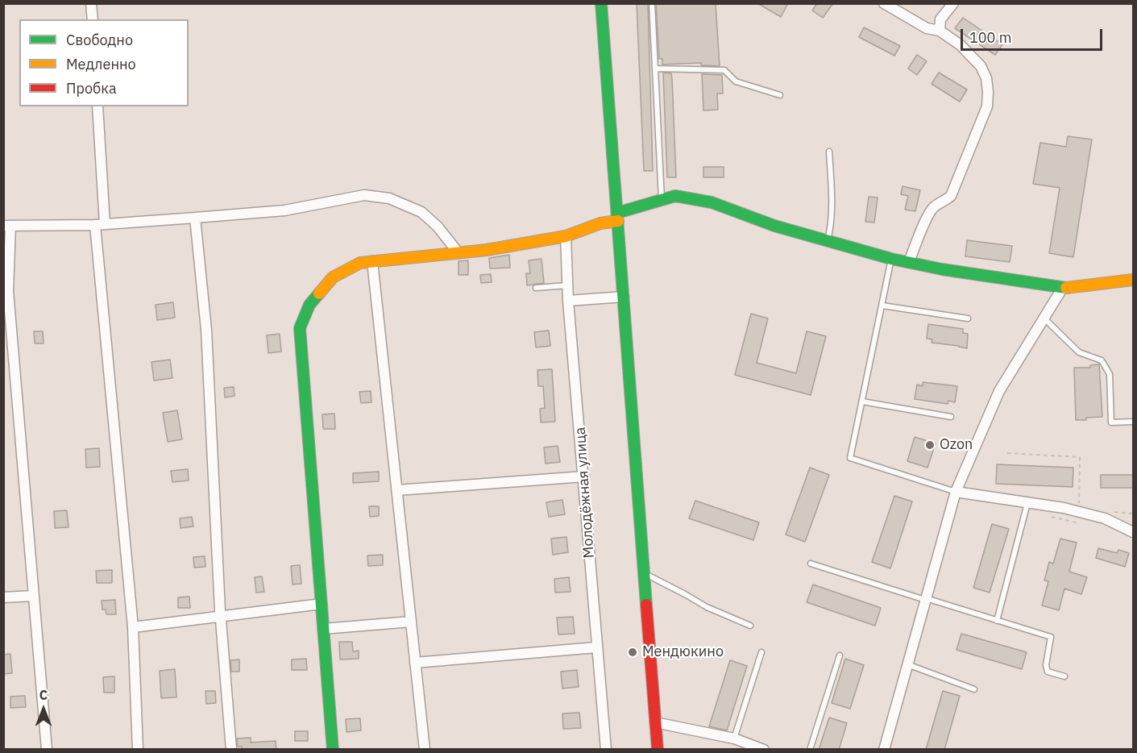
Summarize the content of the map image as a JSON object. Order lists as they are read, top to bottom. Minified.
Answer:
{"streets":{"street":["Молодёжная улица"]},"places":["Ozon","Мендюкино"],"legend":["Свободно","Медленно","Пробка"],"scale_bar":"100 m","north":"top"}
